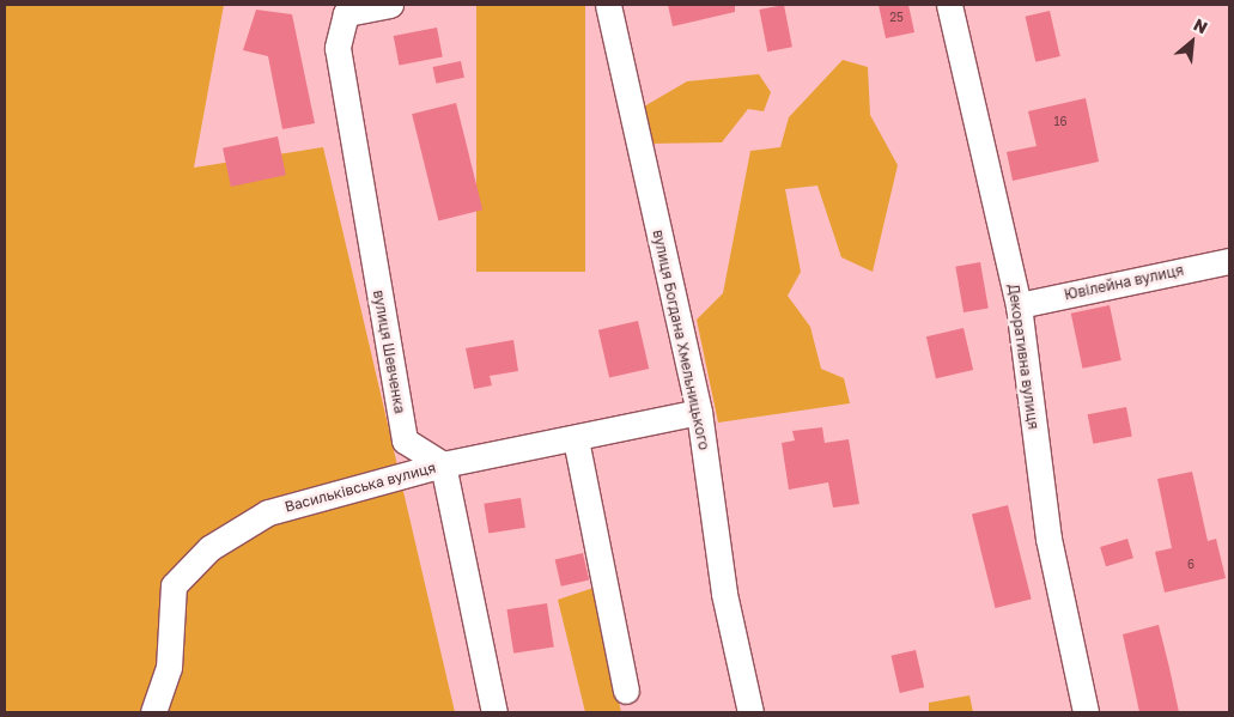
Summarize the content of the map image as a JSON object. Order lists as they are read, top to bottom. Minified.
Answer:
{"streets":{"street":["Ювілейна вулиця","вулиця Богдана Хмельницького","вулиця Шевченка","Декоративна вулиця","Васильківська вулиця"]},"crossings":[["Ювілейна вулиця","Декоративна вулиця"],["вулиця Богдана Хмельницького","Васильківська вулиця"],["вулиця Шевченка","Васильківська вулиця"]],"house_numbers":["25","16","6"],"north":"top right"}
